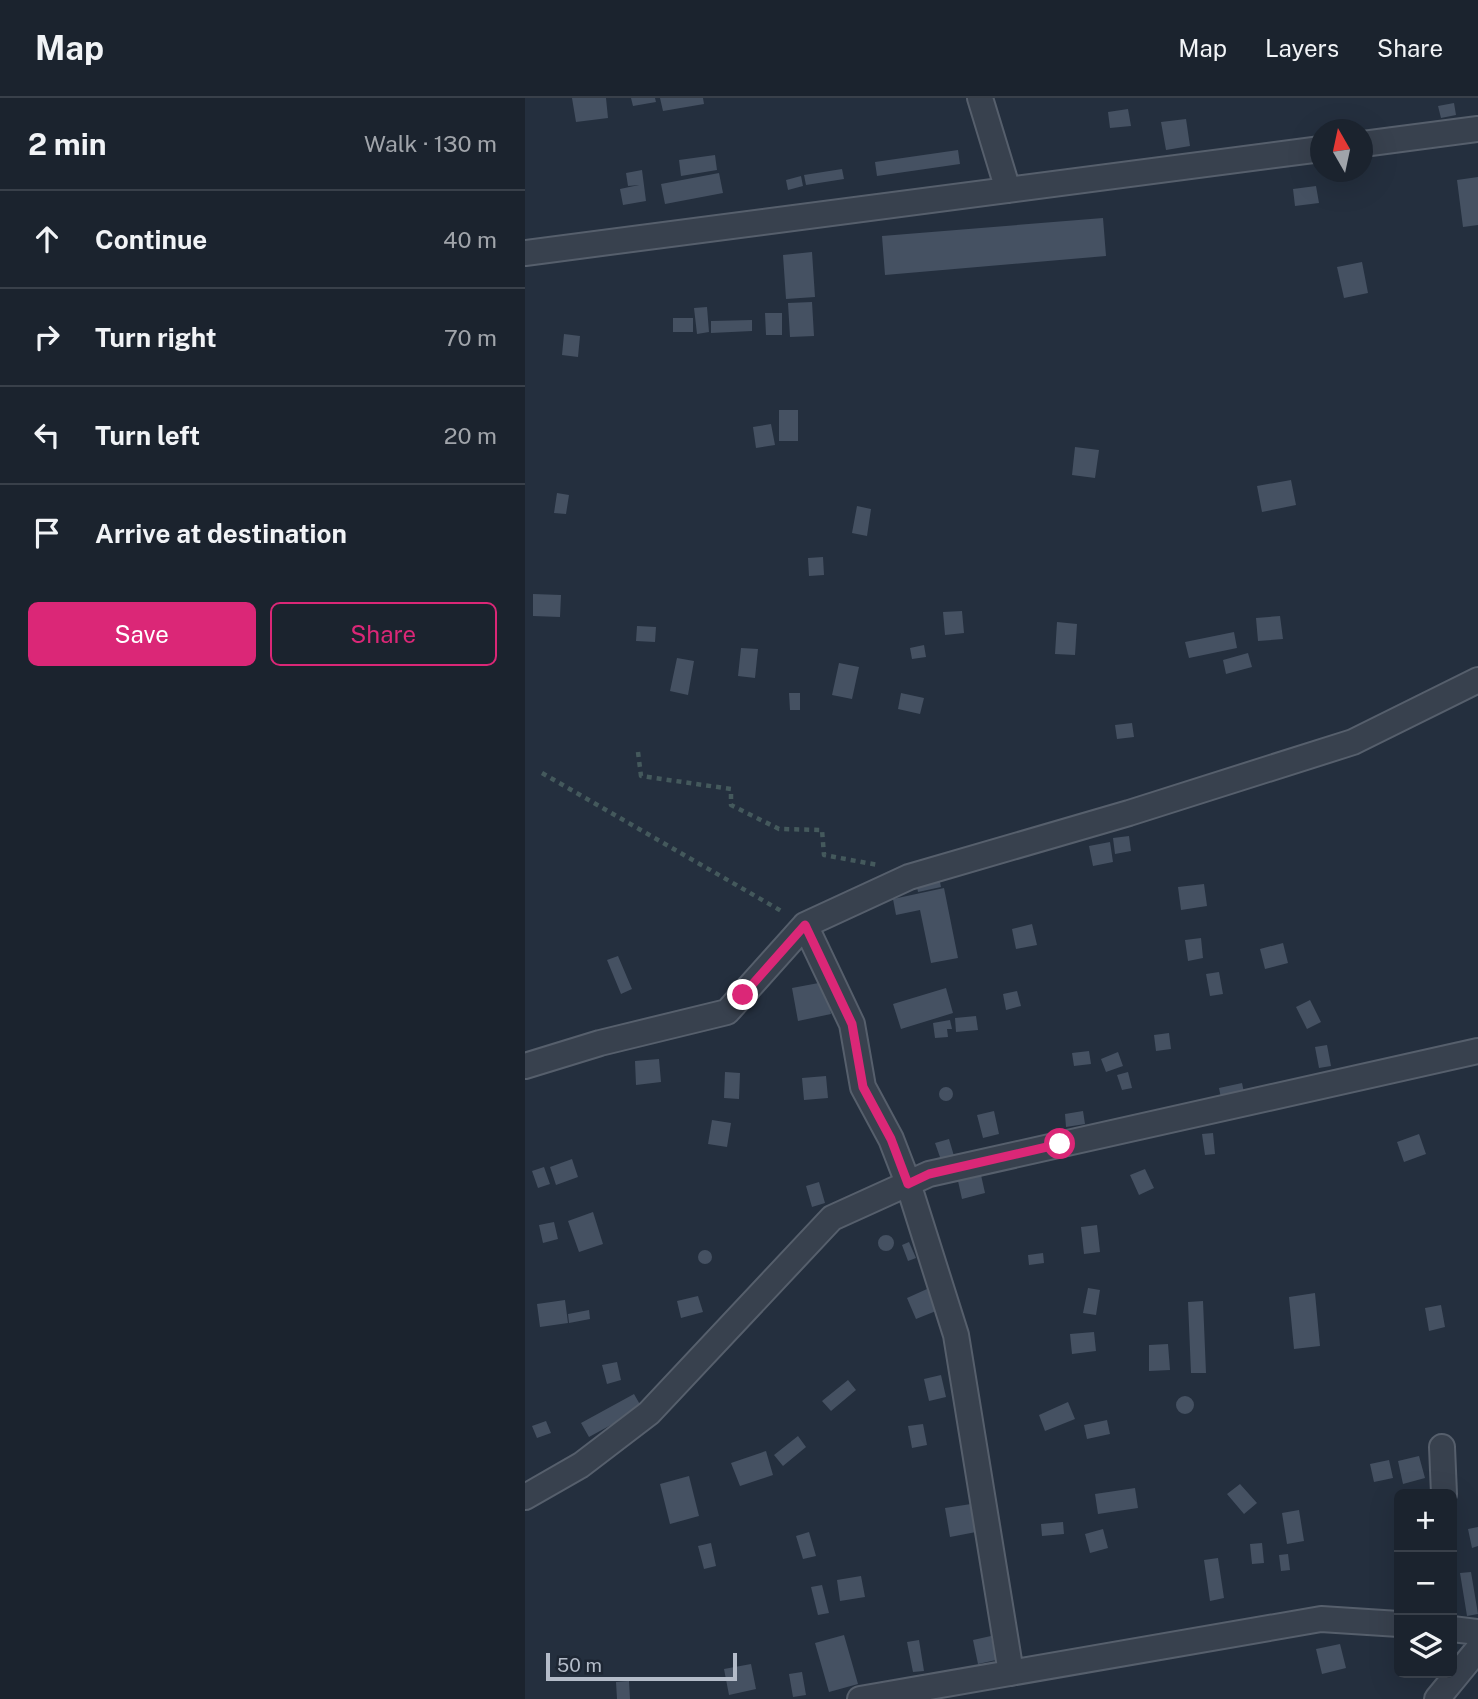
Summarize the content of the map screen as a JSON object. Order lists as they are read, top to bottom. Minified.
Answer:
{"scale_bar":"50 m","north":"top","page":{"header":"Map","nav":["Map","Layers","Share"],"heading":["2 min","Walk · 130 m"],"list":[["Continue","40 m"],["Turn right","70 m"],["Turn left","20 m"],"Arrive at destination"],"buttons":["Save","Share"],"map_buttons":["+","−"],"scale":"50 m"}}
